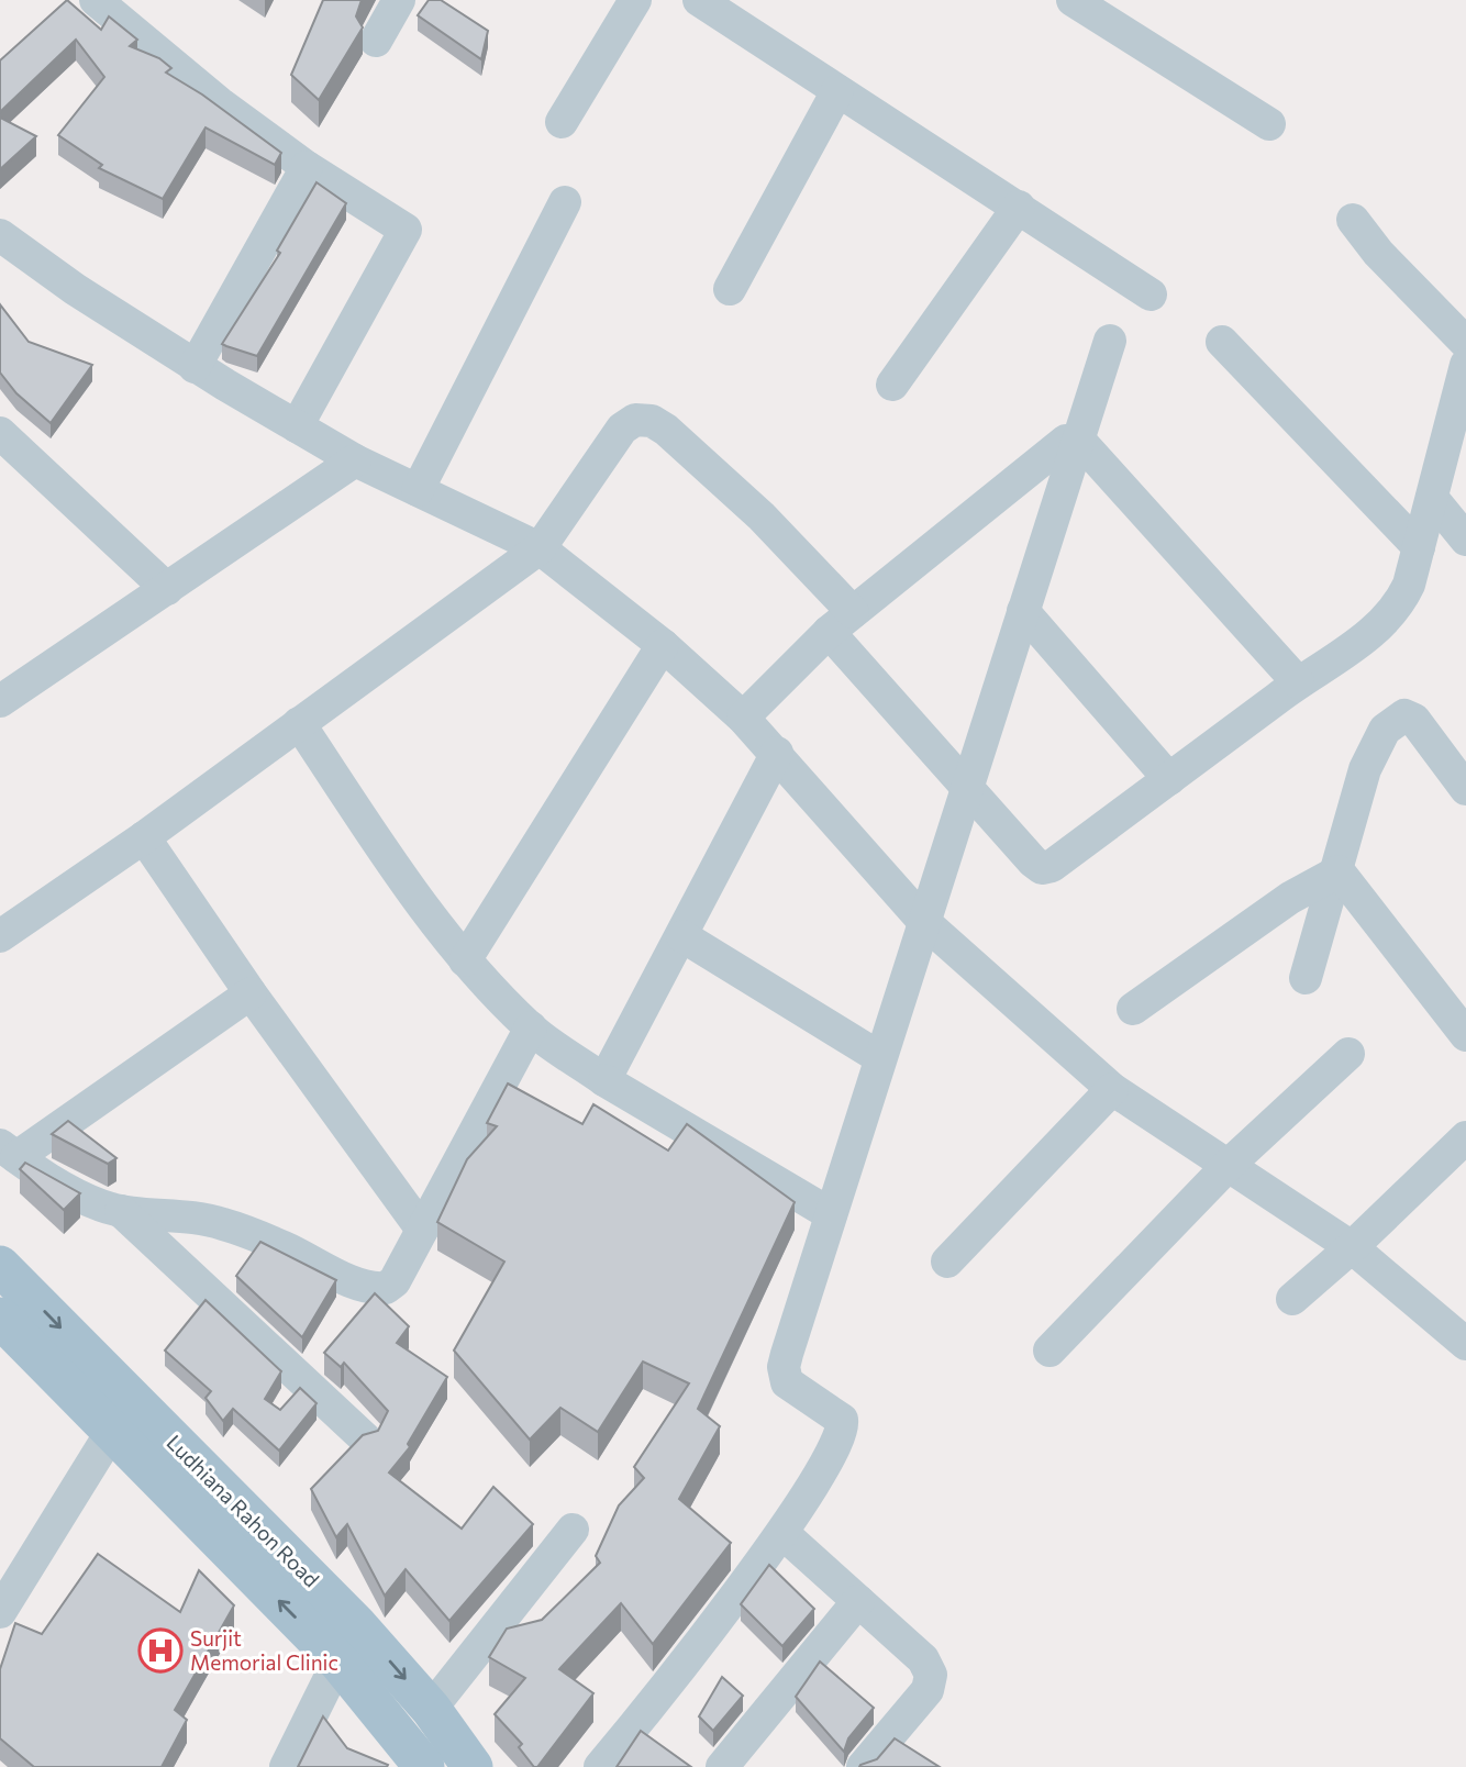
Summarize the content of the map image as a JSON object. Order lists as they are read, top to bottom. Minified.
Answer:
{"streets":{"main road":["Ludhiana Rahon Road"]},"places":{"hospital":["Surjit Memorial Clinic"]}}
